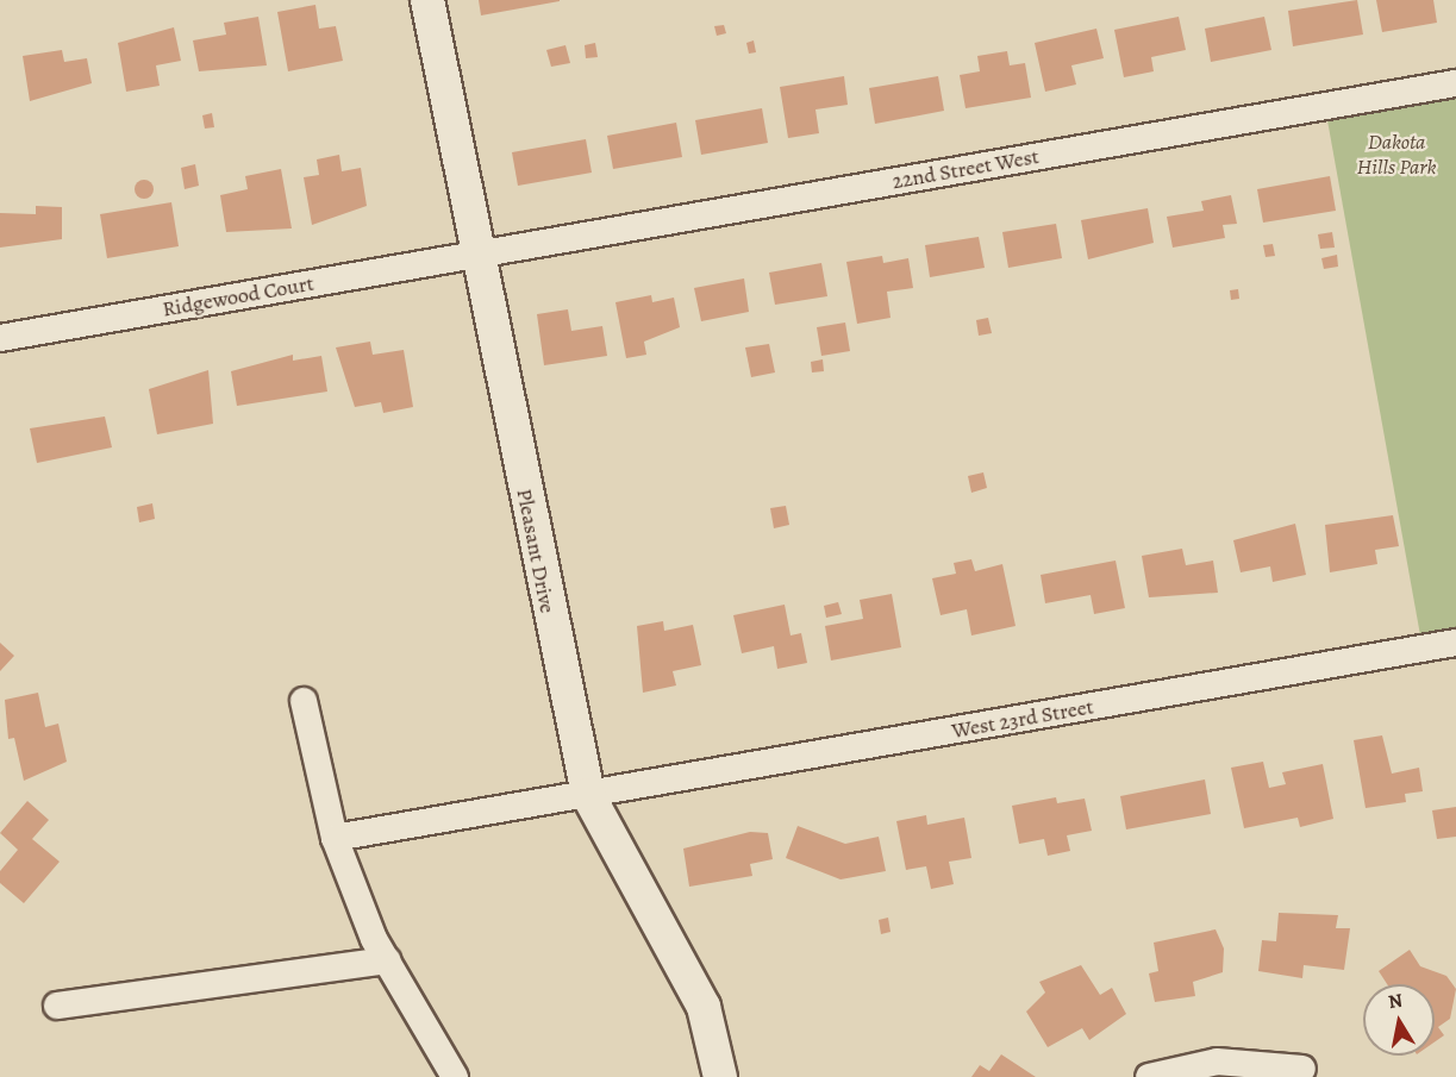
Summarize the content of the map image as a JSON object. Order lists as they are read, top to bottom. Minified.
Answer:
{"streets":{"street":["22nd Street West","Ridgewood Court","Pleasant Drive","West 23rd Street"]},"crossings":[["22nd Street West","Ridgewood Court"],["22nd Street West","Pleasant Drive"],["Ridgewood Court","Pleasant Drive"],["Pleasant Drive","West 23rd Street"]],"parks":["Dakota Hills Park"],"north":"top"}
